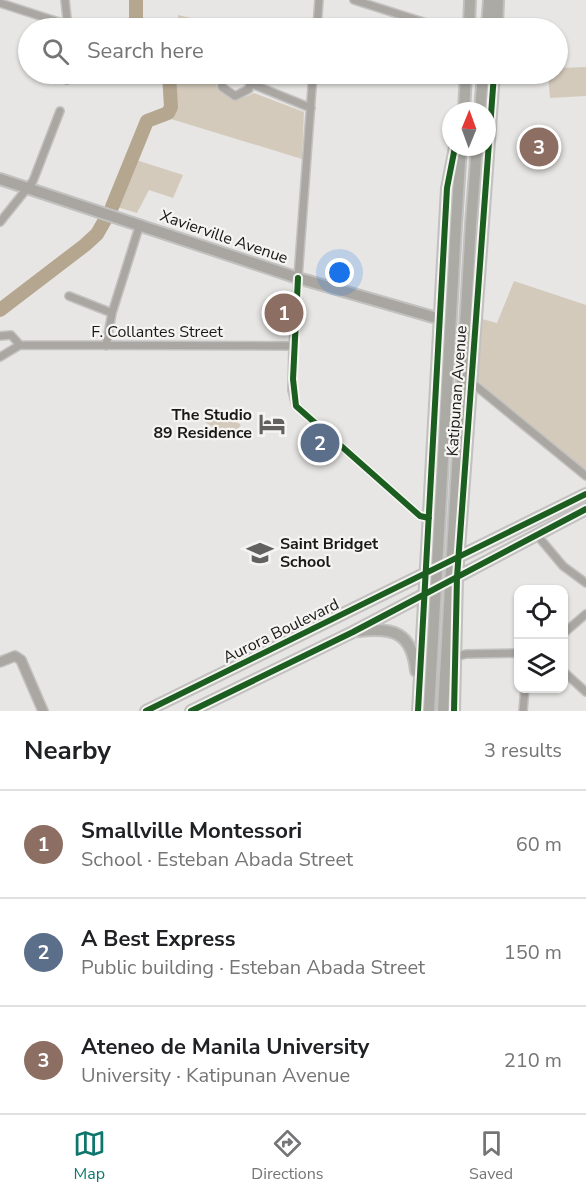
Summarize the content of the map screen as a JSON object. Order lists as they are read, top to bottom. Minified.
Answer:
{"streets":{"main road":["Xavierville Avenue","Katipunan Avenue","Aurora Boulevard"],"street":["F. Collantes Street"]},"crossings":[["Xavierville Avenue","Katipunan Avenue"],["Katipunan Avenue","Aurora Boulevard"]],"places":{"hotel":["The Studio 89 Residence"],"school or university":["Saint Bridget School"]},"north":"top","page":{"search":"Search here","pins":["3","1","2"],"heading":["Nearby","3 results"],"list":[{"mark":"1","name":"Smallville Montessori","note":"School · Esteban Abada Street","value":"60 m"},{"mark":"2","name":"A Best Express","note":"Public building · Esteban Abada Street","value":"150 m"},{"mark":"3","name":"Ateneo de Manila University","note":"University · Katipunan Avenue","value":"210 m"}],"nav":["Map","Directions","Saved"]}}
